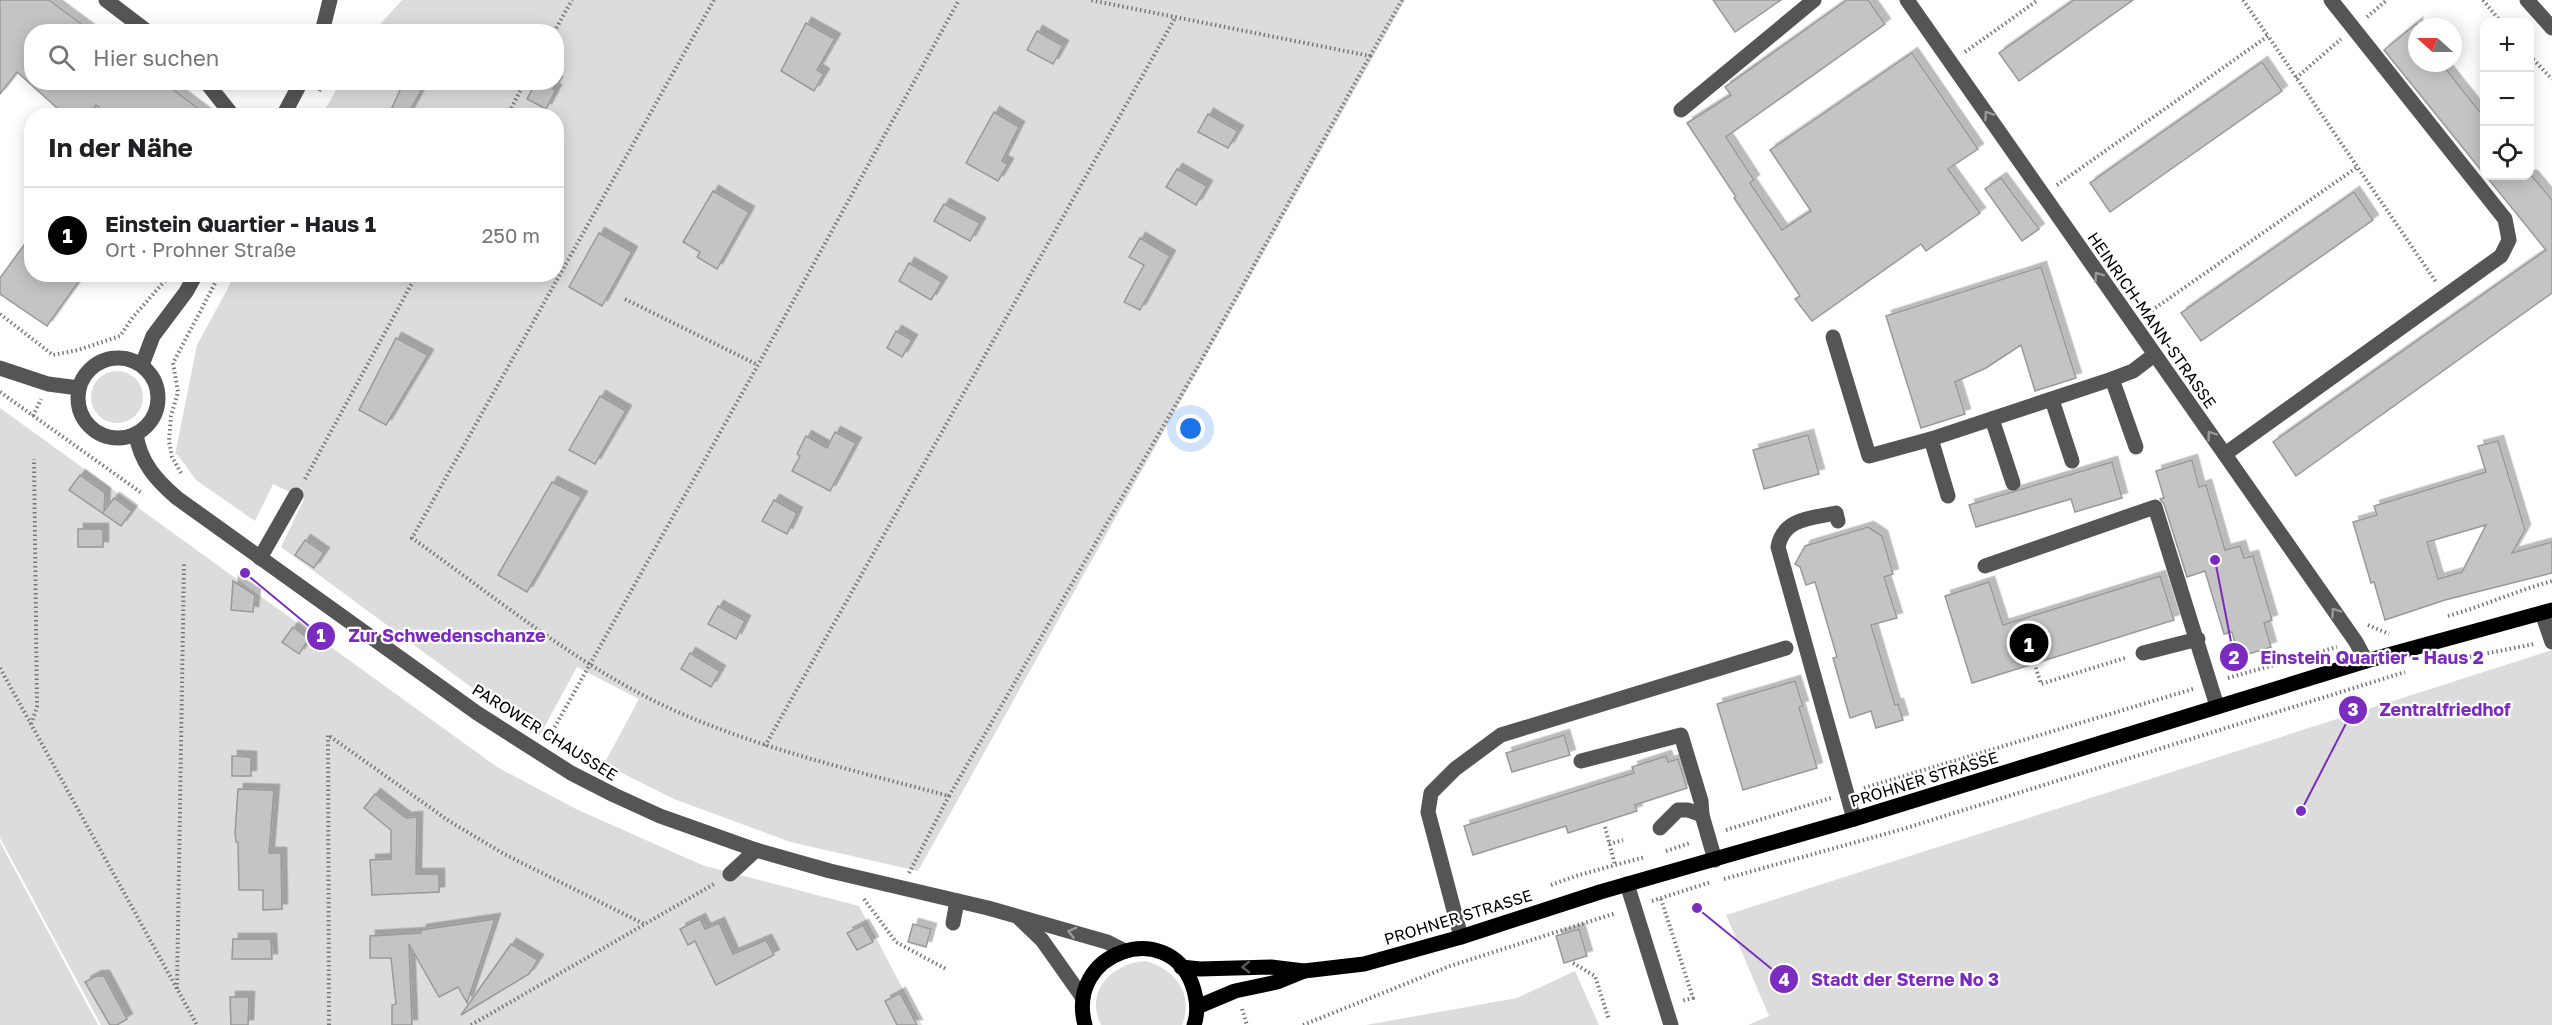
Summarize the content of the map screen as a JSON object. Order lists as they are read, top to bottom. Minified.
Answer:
{"streets":{"main road":["PAROWER CHAUSSEE","PROHNER STRASSE"],"street":["HEINRICH-MANN-STRASSE"]},"crossings":[["HEINRICH-MANN-STRASSE","PROHNER STRASSE"],["PAROWER CHAUSSEE","PROHNER STRASSE"]],"one_way":["HEINRICH-MANN-STRASSE"],"places":["Einstein Quartier - Haus 2","Zur Schwedenschanze","Zentralfriedhof","Stadt der Sterne No 3"],"north":"left","page":{"map_buttons":["+","−"],"search":"Hier suchen","heading":"In der Nähe","list":[{"mark":"1","name":"Einstein Quartier - Haus 1","note":"Ort · Prohner Straße","value":"250 m"}],"pins":"1"}}
